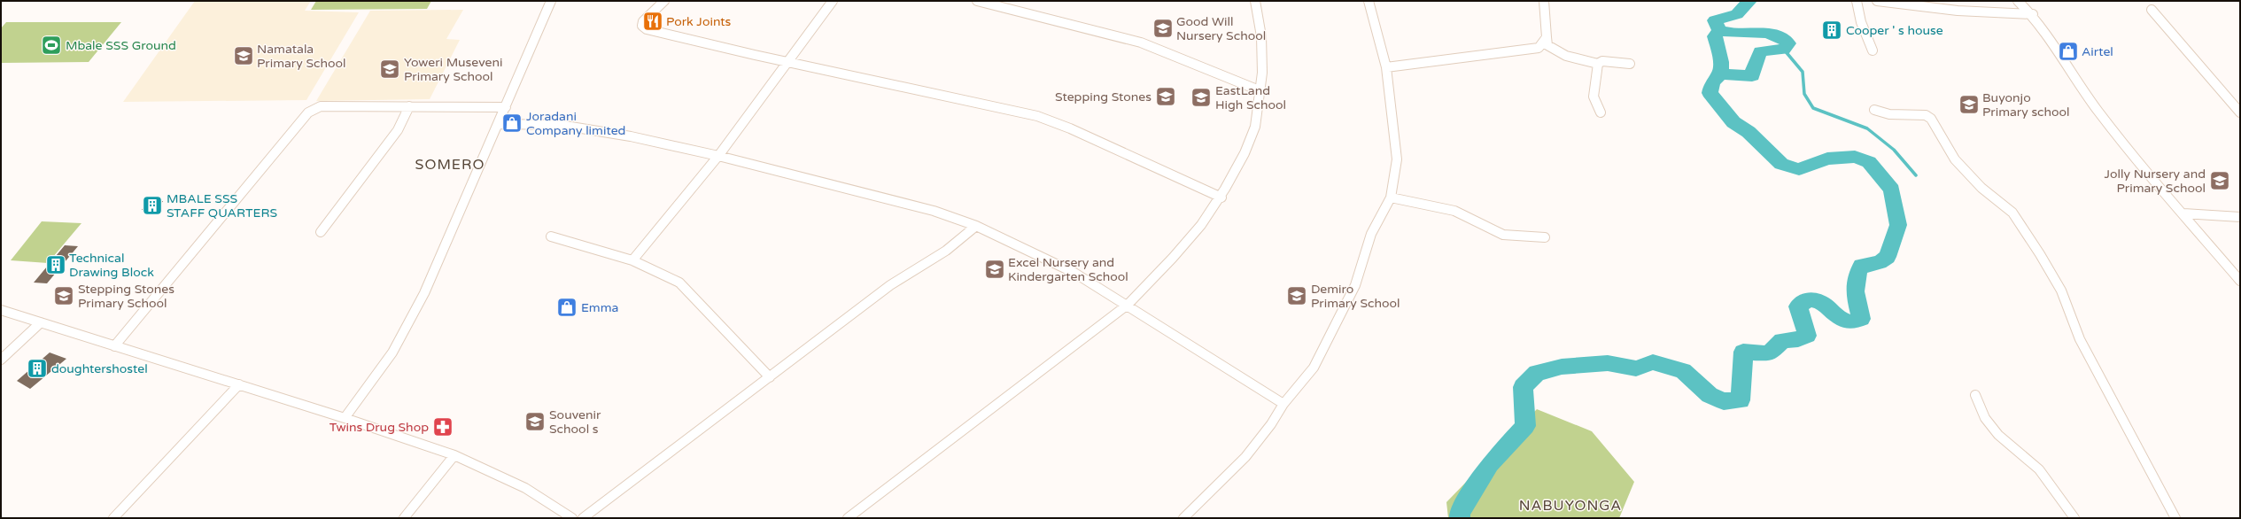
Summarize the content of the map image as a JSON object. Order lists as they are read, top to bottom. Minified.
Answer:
{"districts":["SOMERO","NABUYONGA"],"places":{"restaurant":["Pork Joints"],"school or university":["Good Will Nursery School","Namatala Primary School","Yoweri Museveni Primary School","Stepping Stones","EastLand High School","Buyonjo Primary school","Jolly Nursery and Primary School","Excel Nursery and Kindergarten School","Stepping Stones Primary School","Demiro Primary School","Souvenir School s"],"building":["Cooper ' s house","MBALE SSS STAFF QUARTERS","Technical Drawing Block","doughtershostel"],"sports":["Mbale SSS Ground"],"shop":["Airtel","Joradani Company limited","Emma"],"pharmacy":["Twins Drug Shop"]}}
